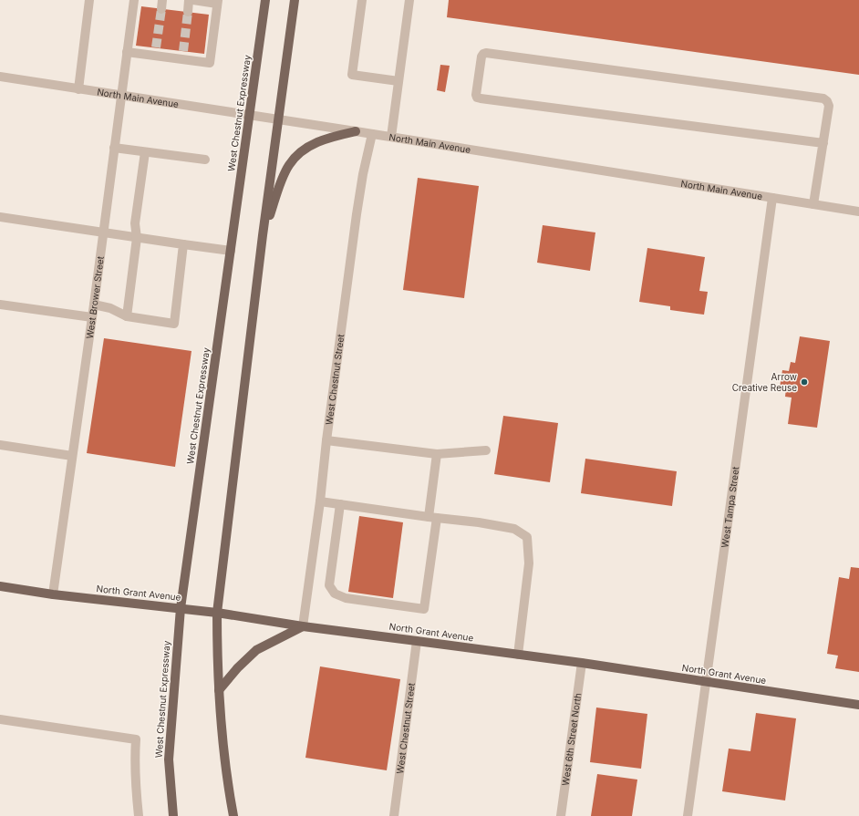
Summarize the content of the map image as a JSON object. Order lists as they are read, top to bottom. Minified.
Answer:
{"streets":{"main road":["West Chestnut Expressway","North Grant Avenue"],"street":["North Main Avenue","West Brower Street","West Chestnut Street","West Tampa Street","West 6th Street North"]},"crossings":[["North Main Avenue","West Chestnut Expressway"],["North Main Avenue","West Brower Street"],["North Main Avenue","West Chestnut Street"],["North Main Avenue","West Tampa Street"],["West Chestnut Expressway","North Grant Avenue"],["West Brower Street","North Grant Avenue"],["West Chestnut Street","North Grant Avenue"],["West Tampa Street","North Grant Avenue"],["North Grant Avenue","West 6th Street North"]],"places":["Arrow Creative Reuse"]}
